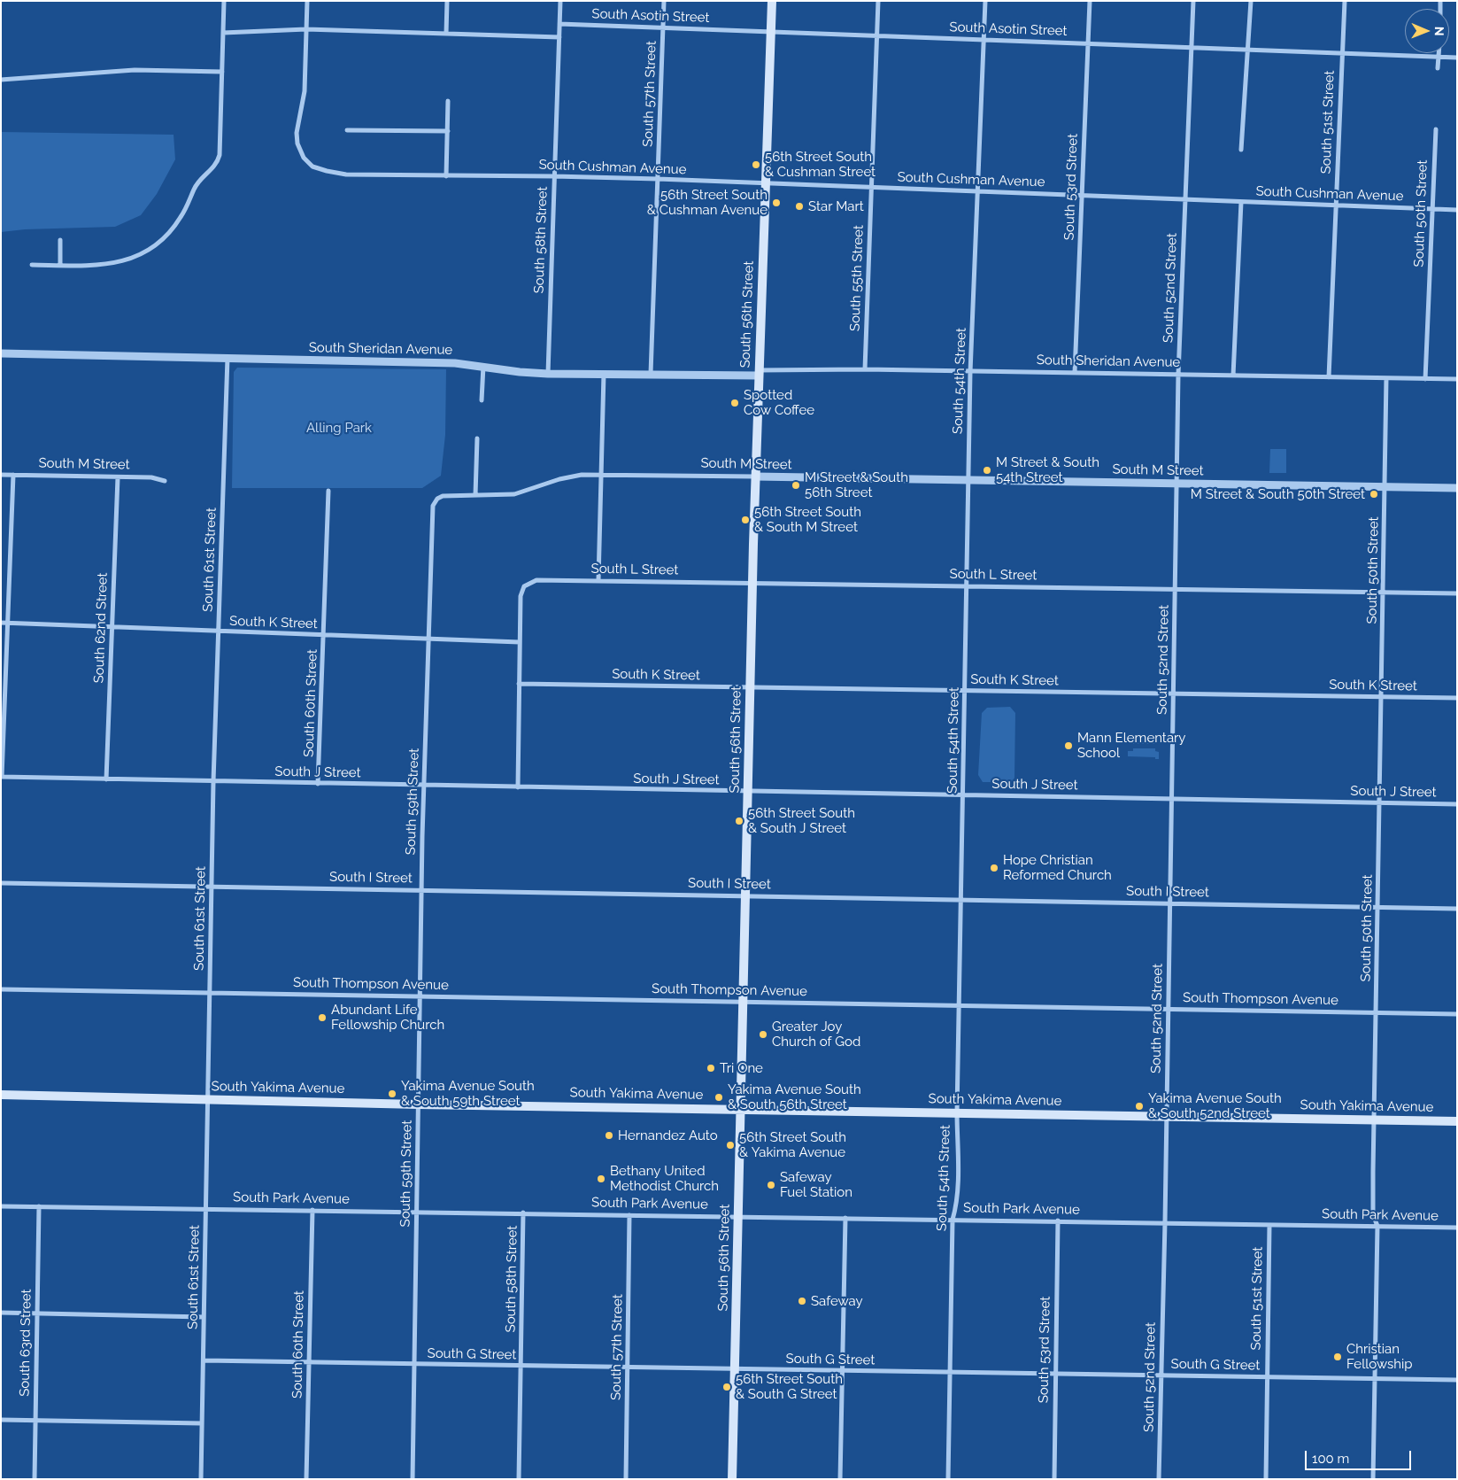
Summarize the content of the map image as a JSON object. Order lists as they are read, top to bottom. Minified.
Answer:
{"streets":{"main road":["South 56th Street","South Yakima Avenue"],"street":["South Asotin Street","South 57th Street","South 51st Street","South Cushman Avenue","South 53rd Street","South 50th Street","South 58th Street","South 55th Street","South 52nd Street","South Sheridan Avenue","South 54th Street","South M Street","South 61st Street","South L Street","South K Street","South 62nd Street","South 60th Street","South J Street","South 59th Street","South I Street","South Thompson Avenue","South Park Avenue","South 63rd Street","South G Street"]},"crossings":[["South Asotin Street","South 57th Street"],["South Asotin Street","South 51st Street"],["South Asotin Street","South 53rd Street"],["South Asotin Street","South 58th Street"],["South Asotin Street","South 55th Street"],["South Asotin Street","South 52nd Street"],["South Asotin Street","South 56th Street"],["South Asotin Street","South 54th Street"],["South 57th Street","South Cushman Avenue"],["South 57th Street","South Sheridan Avenue"],["South 57th Street","South Park Avenue"],["South 57th Street","South G Street"],["South 51st Street","South Cushman Avenue"],["South 51st Street","South Sheridan Avenue"],["South 51st Street","South Park Avenue"],["South 51st Street","South G Street"],["South Cushman Avenue","South 53rd Street"],["South Cushman Avenue","South 50th Street"],["South Cushman Avenue","South 58th Street"],["South Cushman Avenue","South 55th Street"],["South Cushman Avenue","South 52nd Street"],["South Cushman Avenue","South 56th Street"],["South Cushman Avenue","South 54th Street"],["South 53rd Street","South Sheridan Avenue"],["South 53rd Street","South Park Avenue"],["South 53rd Street","South G Street"],["South 50th Street","South Sheridan Avenue"],["South 50th Street","South M Street"],["South 50th Street","South L Street"],["South 50th Street","South K Street"],["South 50th Street","South J Street"],["South 50th Street","South I Street"],["South 50th Street","South Thompson Avenue"],["South 50th Street","South Yakima Avenue"],["South 50th Street","South Park Avenue"],["South 50th Street","South G Street"],["South 58th Street","South Sheridan Avenue"],["South 58th Street","South Park Avenue"],["South 58th Street","South G Street"],["South 55th Street","South Sheridan Avenue"],["South 52nd Street","South Sheridan Avenue"],["South 52nd Street","South M Street"],["South 52nd Street","South L Street"],["South 52nd Street","South K Street"],["South 52nd Street","South J Street"],["South 52nd Street","South I Street"],["South 52nd Street","South Thompson Avenue"],["South 52nd Street","South Yakima Avenue"],["South 52nd Street","South Park Avenue"],["South 52nd Street","South G Street"],["South 56th Street","South Sheridan Avenue"],["South 56th Street","South M Street"],["South 56th Street","South L Street"],["South 56th Street","South K Street"],["South 56th Street","South J Street"],["South 56th Street","South I Street"],["South 56th Street","South Thompson Avenue"],["South 56th Street","South Yakima Avenue"],["South 56th Street","South Park Avenue"],["South 56th Street","South G Street"],["South Sheridan Avenue","South 54th Street"],["South Sheridan Avenue","South 61st Street"],["South 54th Street","South M Street"],["South 54th Street","South L Street"],["South 54th Street","South K Street"],["South 54th Street","South J Street"],["South 54th Street","South I Street"],["South 54th Street","South Thompson Avenue"],["South 54th Street","South Yakima Avenue"],["South 54th Street","South Park Avenue"],["South 54th Street","South G Street"],["South M Street","South 62nd Street"],["South M Street","South 59th Street"],["South 61st Street","South K Street"],["South 61st Street","South J Street"],["South 61st Street","South I Street"],["South 61st Street","South Thompson Avenue"],["South 61st Street","South Yakima Avenue"],["South 61st Street","South Park Avenue"],["South 61st Street","South G Street"],["South L Street","South K Street"],["South K Street","South 62nd Street"],["South K Street","South 60th Street"],["South K Street","South 59th Street"],["South 62nd Street","South J Street"],["South 60th Street","South J Street"],["South 60th Street","South Park Avenue"],["South 60th Street","South G Street"],["South J Street","South 59th Street"],["South 59th Street","South I Street"],["South 59th Street","South Thompson Avenue"],["South 59th Street","South Yakima Avenue"],["South 59th Street","South Park Avenue"],["South 59th Street","South G Street"],["South Park Avenue","South 63rd Street"]],"parks":["Alling Park"],"places":["56th Street South & Cushman Street","56th Street South & Cushman Avenue","Star Mart","Spotted Cow Coffee","M Street & South 54th Street","M Street & South 56th Street","M Street & South 50th Street","56th Street South & South M Street","Mann Elementary School","56th Street South & South J Street","Hope Christian Reformed Church","Abundant Life Fellowship Church","Greater Joy Church of God","Tri One","Yakima Avenue South & South 59th Street","Yakima Avenue South & South 56th Street","Yakima Avenue South & South 52nd Street","Hernandez Auto","56th Street South & Yakima Avenue","Bethany United Methodist Church","Safeway Fuel Station","Safeway","Christian Fellowship","56th Street South & South G Street"],"scale_bar":"100 m","north":"right"}
